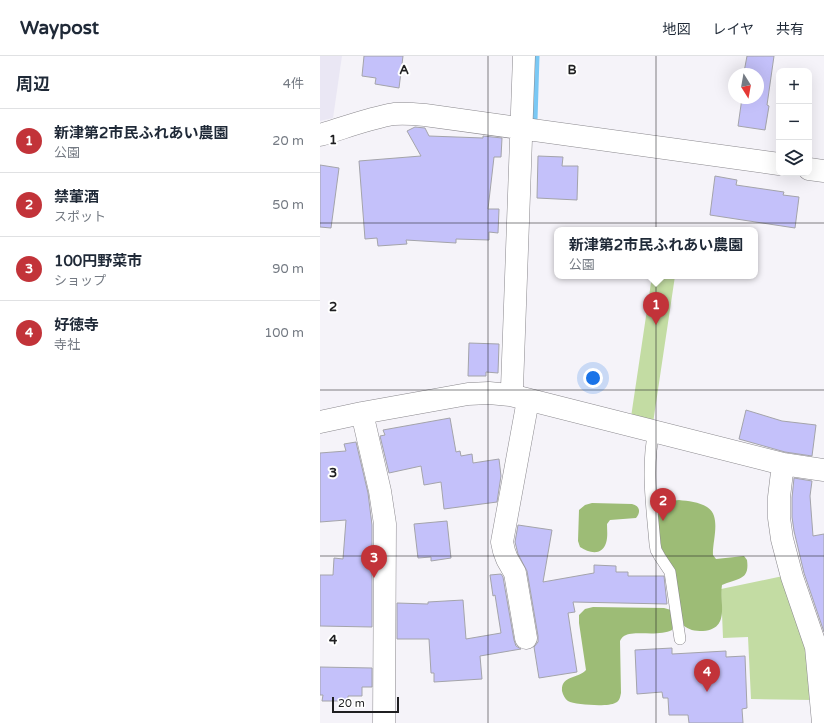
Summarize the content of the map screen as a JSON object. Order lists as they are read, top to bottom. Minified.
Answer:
{"scale_bar":"20 m","north":"bottom","page":{"header":"Waypost","nav":["地図","レイヤ","共有"],"heading":["周辺","4件"],"map_buttons":["+","−"],"list":[{"mark":"1","name":"新津第2市民ふれあい農園","note":"公園","value":"20 m"},{"mark":"2","name":"禁葷酒","note":"スポット","value":"50 m"},{"mark":"3","name":"100円野菜市","note":"ショップ","value":"90 m"},{"mark":"4","name":"好徳寺","note":"寺社","value":"100 m"}],"popup":["新津第2市民ふれあい農園","公園"],"pins":["1","2","3","4"],"scale":"20 m"},"grid":{"columns":["A","B"],"rows":["1","2","3","4"]}}
